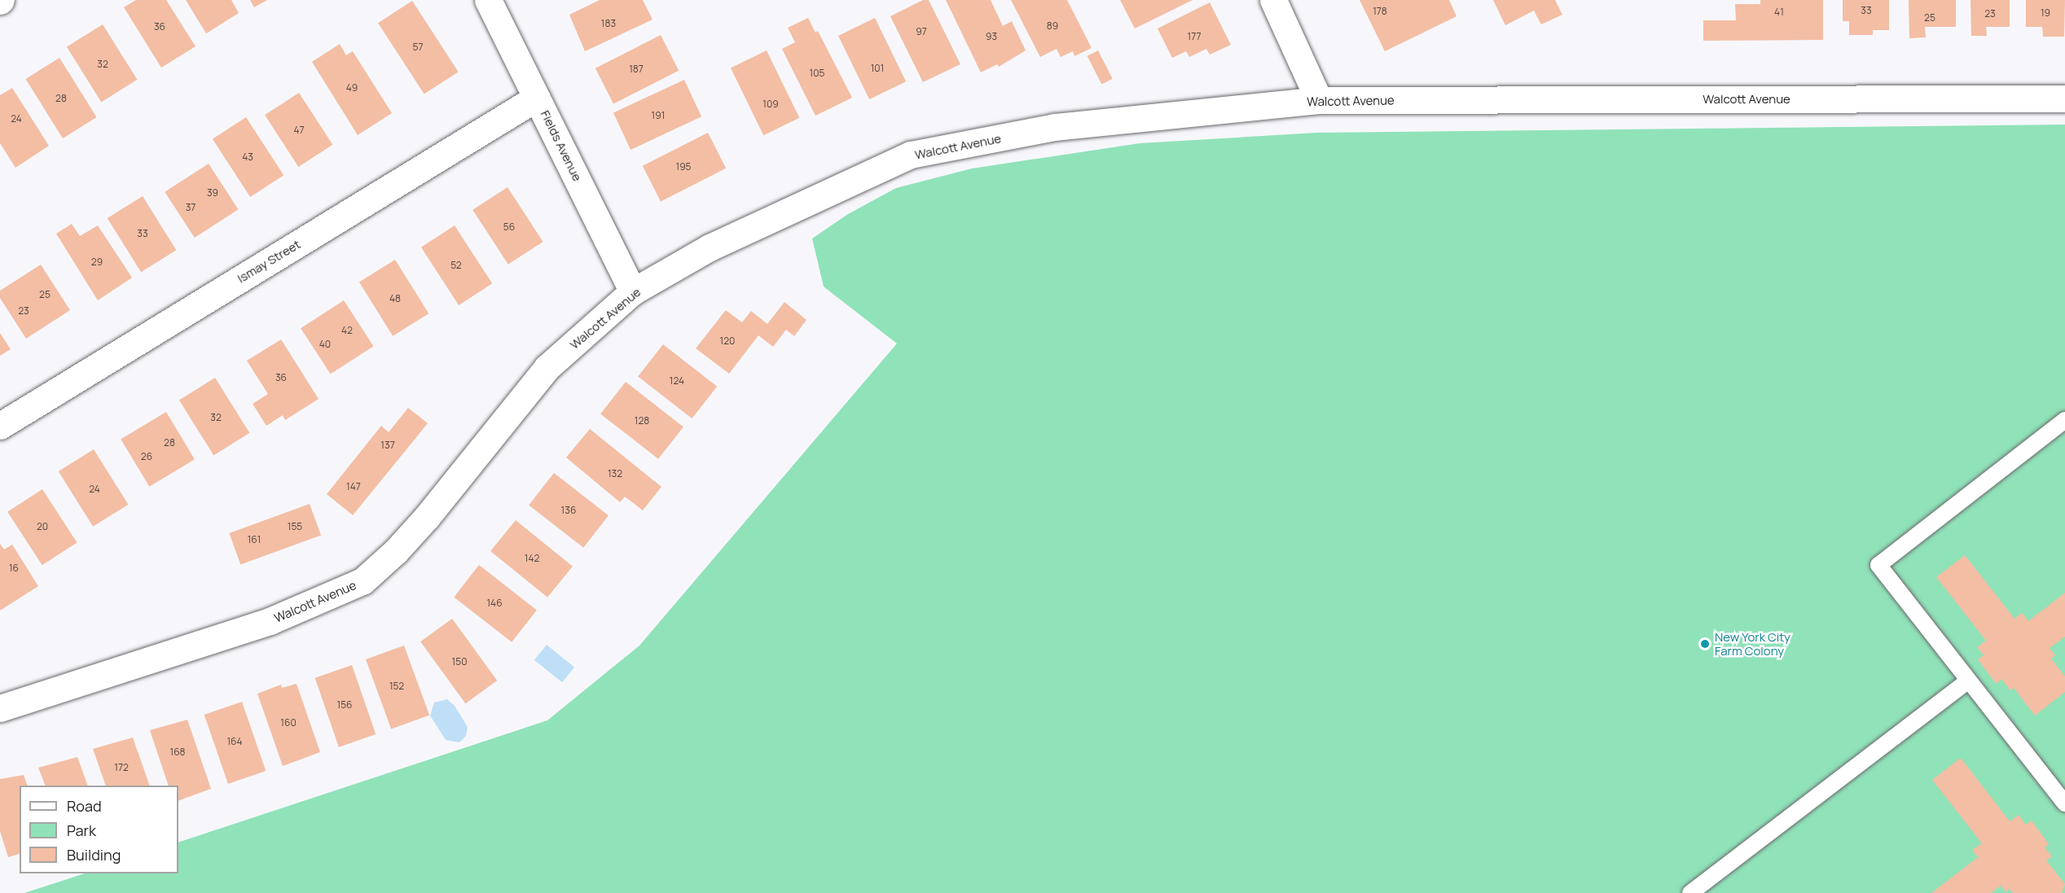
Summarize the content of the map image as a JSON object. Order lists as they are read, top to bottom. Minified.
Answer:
{"streets":{"street":["Walcott Avenue","Fields Avenue","Ismay Street"]},"crossings":[["Walcott Avenue","Fields Avenue"],["Fields Avenue","Ismay Street"]],"places":["New York City Farm Colony"],"house_numbers":["33","178","41","19","23","25","183","89","36","97","93","177","57","32","101","187","105","49","28","109","191","24","47","43","195","39","37","56","33","29","52","25","48","23","42","120","40","36","124","32","128","28","137","26","132","147","24","136","20","155","161","142","16","146","150","152","156","160","164","168","172"],"legend":["Road","Park","Building"]}
